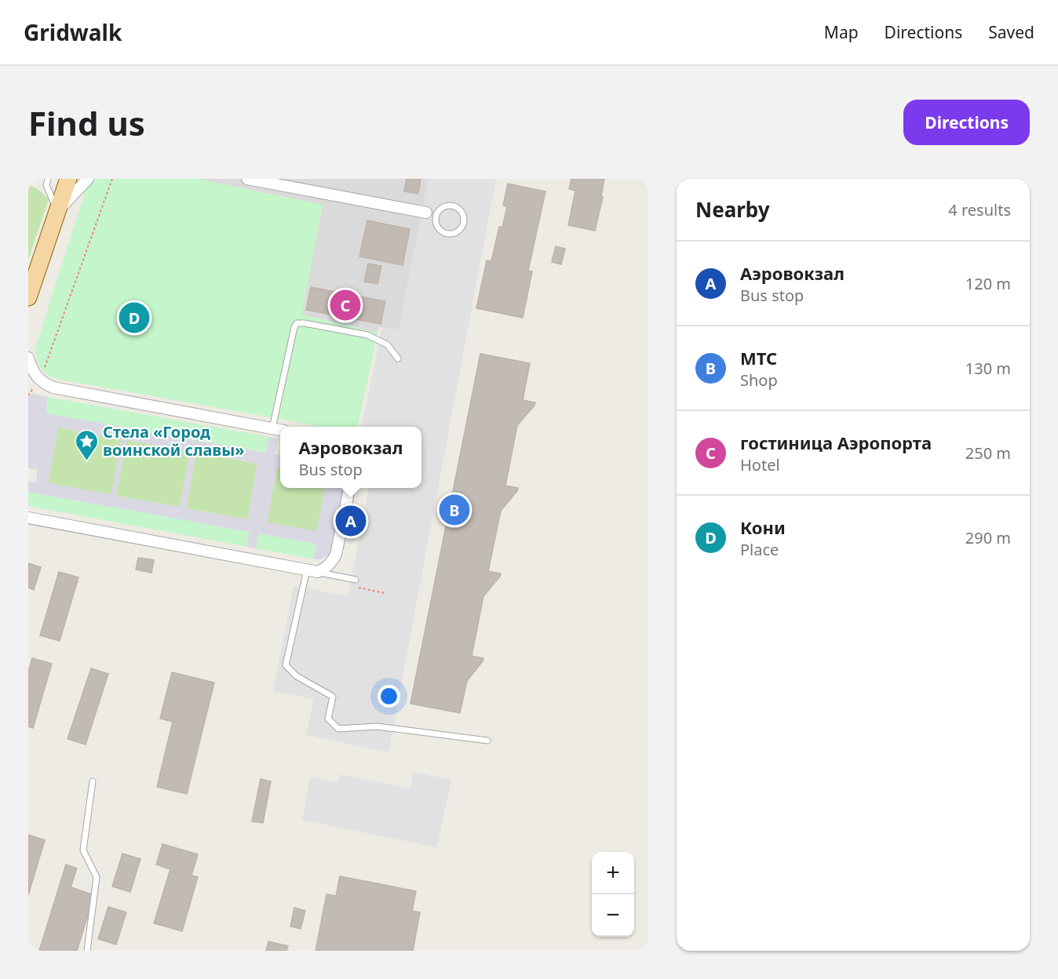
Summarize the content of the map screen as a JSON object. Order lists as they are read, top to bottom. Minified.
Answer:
{"places":{"place":["Стела «Город воинской славы»"]},"page":{"header":"Gridwalk","nav":["Map","Directions","Saved"],"buttons":"Directions","title":"Find us","heading":["Nearby","4 results"],"list":[{"mark":"A","name":"Аэровокзал","note":"Bus stop","value":"120 m"},{"mark":"B","name":"МТС","note":"Shop","value":"130 m"},{"mark":"C","name":"гостиница Аэропорта","note":"Hotel","value":"250 m"},{"mark":"D","name":"Кони","note":"Place","value":"290 m"}],"pins":["C","D","B","A"],"popup":["Аэровокзал","Bus stop"],"map_buttons":["+","−"]}}
